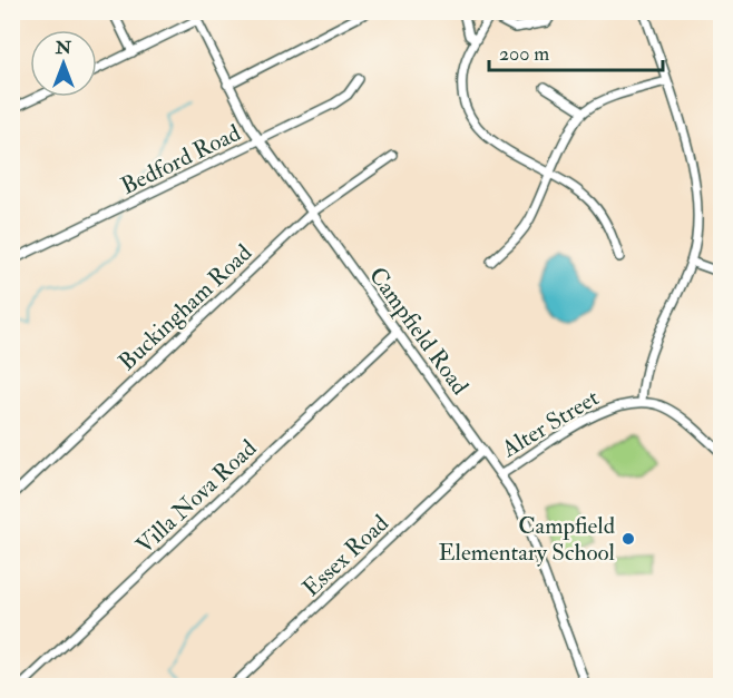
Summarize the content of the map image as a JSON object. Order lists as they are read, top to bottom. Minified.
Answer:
{"streets":{"street":["Bedford Road","Buckingham Road","Campfield Road","Alter Street","Villa Nova Road","Essex Road"]},"crossings":[["Bedford Road","Campfield Road"],["Buckingham Road","Campfield Road"],["Campfield Road","Alter Street"],["Campfield Road","Villa Nova Road"],["Campfield Road","Essex Road"]],"places":["Campfield Elementary School"],"scale_bar":"200 m","north":"top"}
